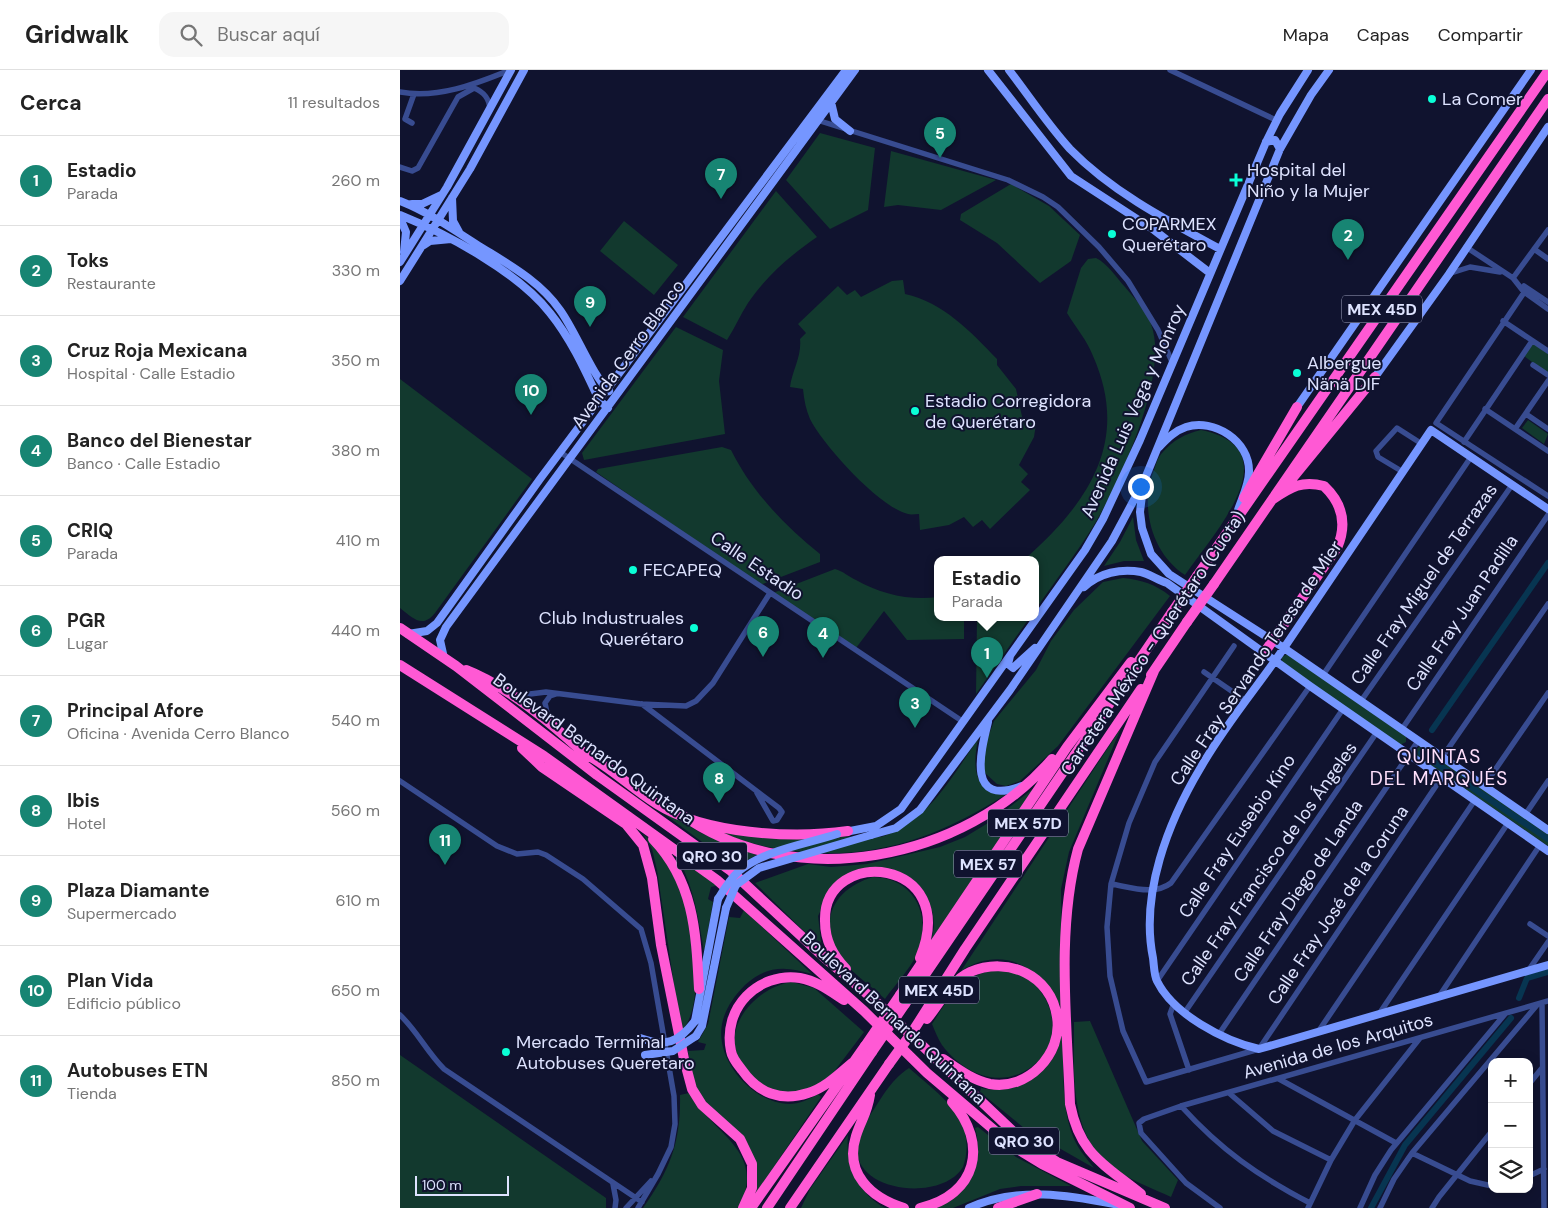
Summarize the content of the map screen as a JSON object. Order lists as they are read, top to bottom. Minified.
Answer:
{"streets":{"highway":["MEX 45D","Carretera México - Querétaro (Cuota)","Boulevard Bernardo Quintana","MEX 57D","QRO 30","MEX 57"],"main road":["Avenida Cerro Blanco","Avenida Luis Vega y Monroy","Calle Fray Servando Teresa de Mier"],"street":["Calle Estadio","Calle Fray Miguel de Terrazas","Calle Fray Juan Padilla","Calle Fray Eusebio Kino","Calle Fray Francisco de los Ángeles","Calle Fray Diego de Landa","Calle Fray José de la Coruna","Avenida de los Arquitos"]},"crossings":[["Avenida Cerro Blanco","Calle Estadio"],["Avenida Cerro Blanco","Boulevard Bernardo Quintana"],["Avenida Luis Vega y Monroy","Calle Estadio"],["Calle Fray Servando Teresa de Mier","Calle Fray Eusebio Kino"],["Calle Fray Servando Teresa de Mier","Calle Fray Francisco de los Ángeles"],["Calle Fray Servando Teresa de Mier","Calle Fray Diego de Landa"],["Calle Fray Servando Teresa de Mier","Calle Fray José de la Coruna"]],"districts":["QUINTAS DEL MARQUÉS"],"places":{"other":["La Comer","COPARMEX Querétaro","Albergue Nänä DIF","Estadio Corregidora de Querétaro","FECAPEQ","Club Industruales Querétaro","Mercado Terminal Autobuses Queretaro"],"health":["Hospital del Niño y la Mujer"]},"scale_bar":"100 m","page":{"header":"Gridwalk","search":"Buscar aquí","nav":["Mapa","Capas","Compartir"],"heading":["Cerca","11 resultados"],"pins":["5","7","2","9","10","6","4","1","3","8","11"],"list":[{"mark":"1","name":"Estadio","note":"Parada","value":"260 m"},{"mark":"2","name":"Toks","note":"Restaurante","value":"330 m"},{"mark":"3","name":"Cruz Roja Mexicana","note":"Hospital · Calle Estadio","value":"350 m"},{"mark":"4","name":"Banco del Bienestar","note":"Banco · Calle Estadio","value":"380 m"},{"mark":"5","name":"CRIQ","note":"Parada","value":"410 m"},{"mark":"6","name":"PGR","note":"Lugar","value":"440 m"},{"mark":"7","name":"Principal Afore","note":"Oficina · Avenida Cerro Blanco","value":"540 m"},{"mark":"8","name":"Ibis","note":"Hotel","value":"560 m"},{"mark":"9","name":"Plaza Diamante","note":"Supermercado","value":"610 m"},{"mark":"10","name":"Plan Vida","note":"Edificio público","value":"650 m"},{"mark":"11","name":"Autobuses ETN","note":"Tienda","value":"850 m"}],"popup":["Estadio","Parada"],"map_buttons":["+","−"],"scale":"100 m"}}
